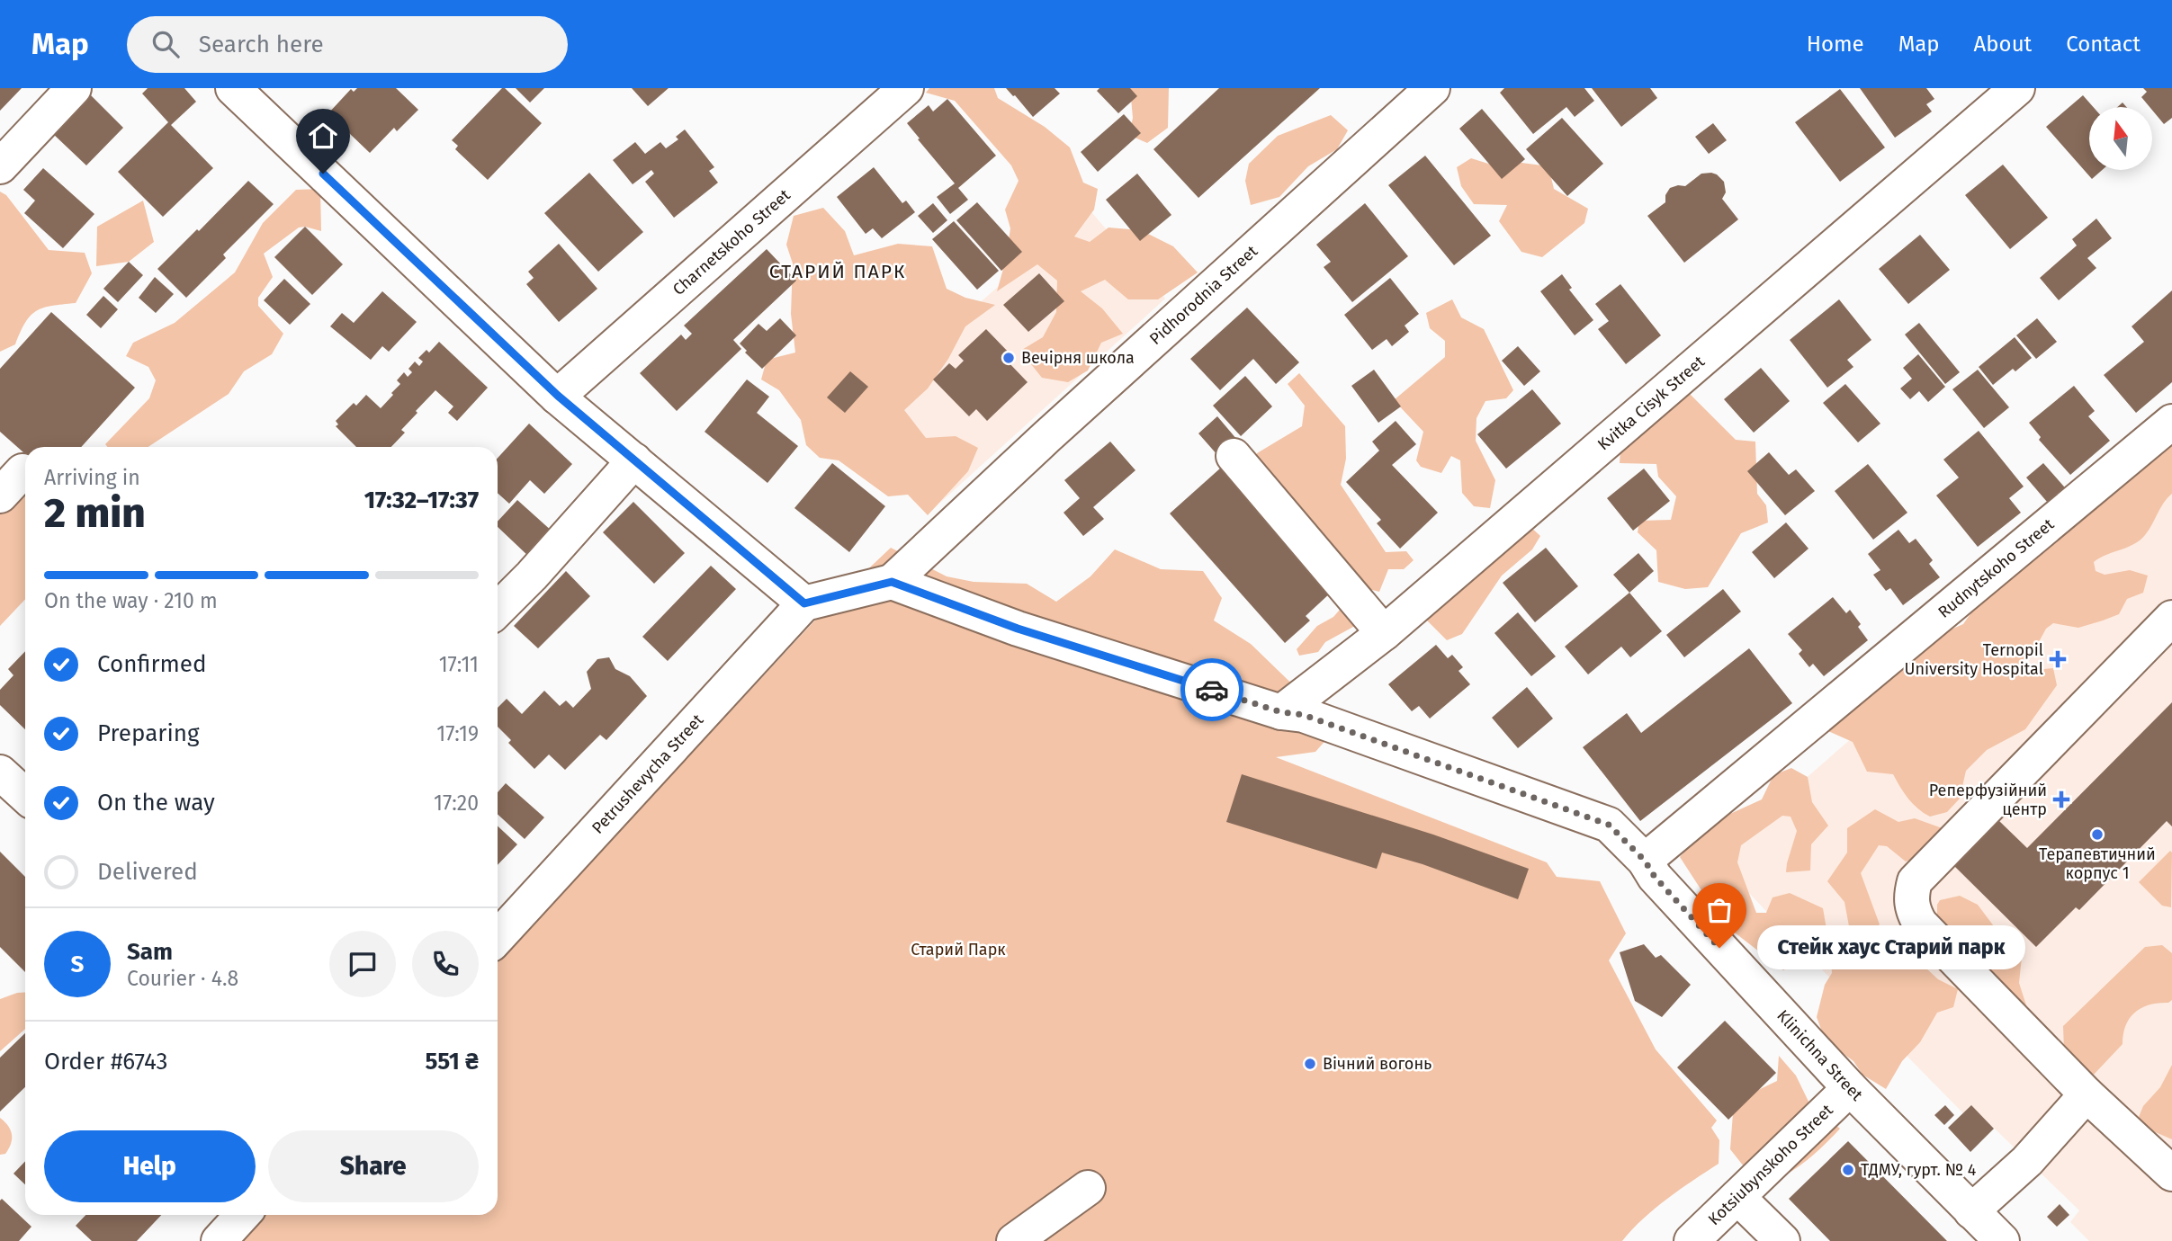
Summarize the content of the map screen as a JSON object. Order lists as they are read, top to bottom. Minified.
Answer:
{"streets":{"street":["Charnetskoho Street","Pidhorodnia Street","Kvitka Cisyk Street","Rudnytskoho Street","Petrushevycha Street","Klinichna Street","Kotsiubynskoho Street"]},"crossings":[["Rudnytskoho Street","Klinichna Street"],["Klinichna Street","Kotsiubynskoho Street"]],"districts":["СТАРИЙ ПАРК"],"parks":["Старий Парк"],"places":{"other":["Вечірня школа","Терапевтичний корпус 1","Стейк хаус Старий парк","Вічний вогонь","ТДМУ, гурт. № 4"],"health":["Ternopil University Hospital","Реперфузійний центр"]},"north":"top","page":{"header":"Map","search":"Search here","nav":["Home","Map","About","Contact"],"heading":["2 min","Arriving in","17:32–17:37"],"panel":["Sam","Courier · 4.8","Order #6743","551 ₴"],"bar":"On the way · 210 m","list":[["Confirmed","17:11"],["Preparing","17:19"],["On the way","17:20"],"Delivered"],"bubble":"Стейк хаус Старий парк","round":"S","buttons":["Help","Share"]}}
